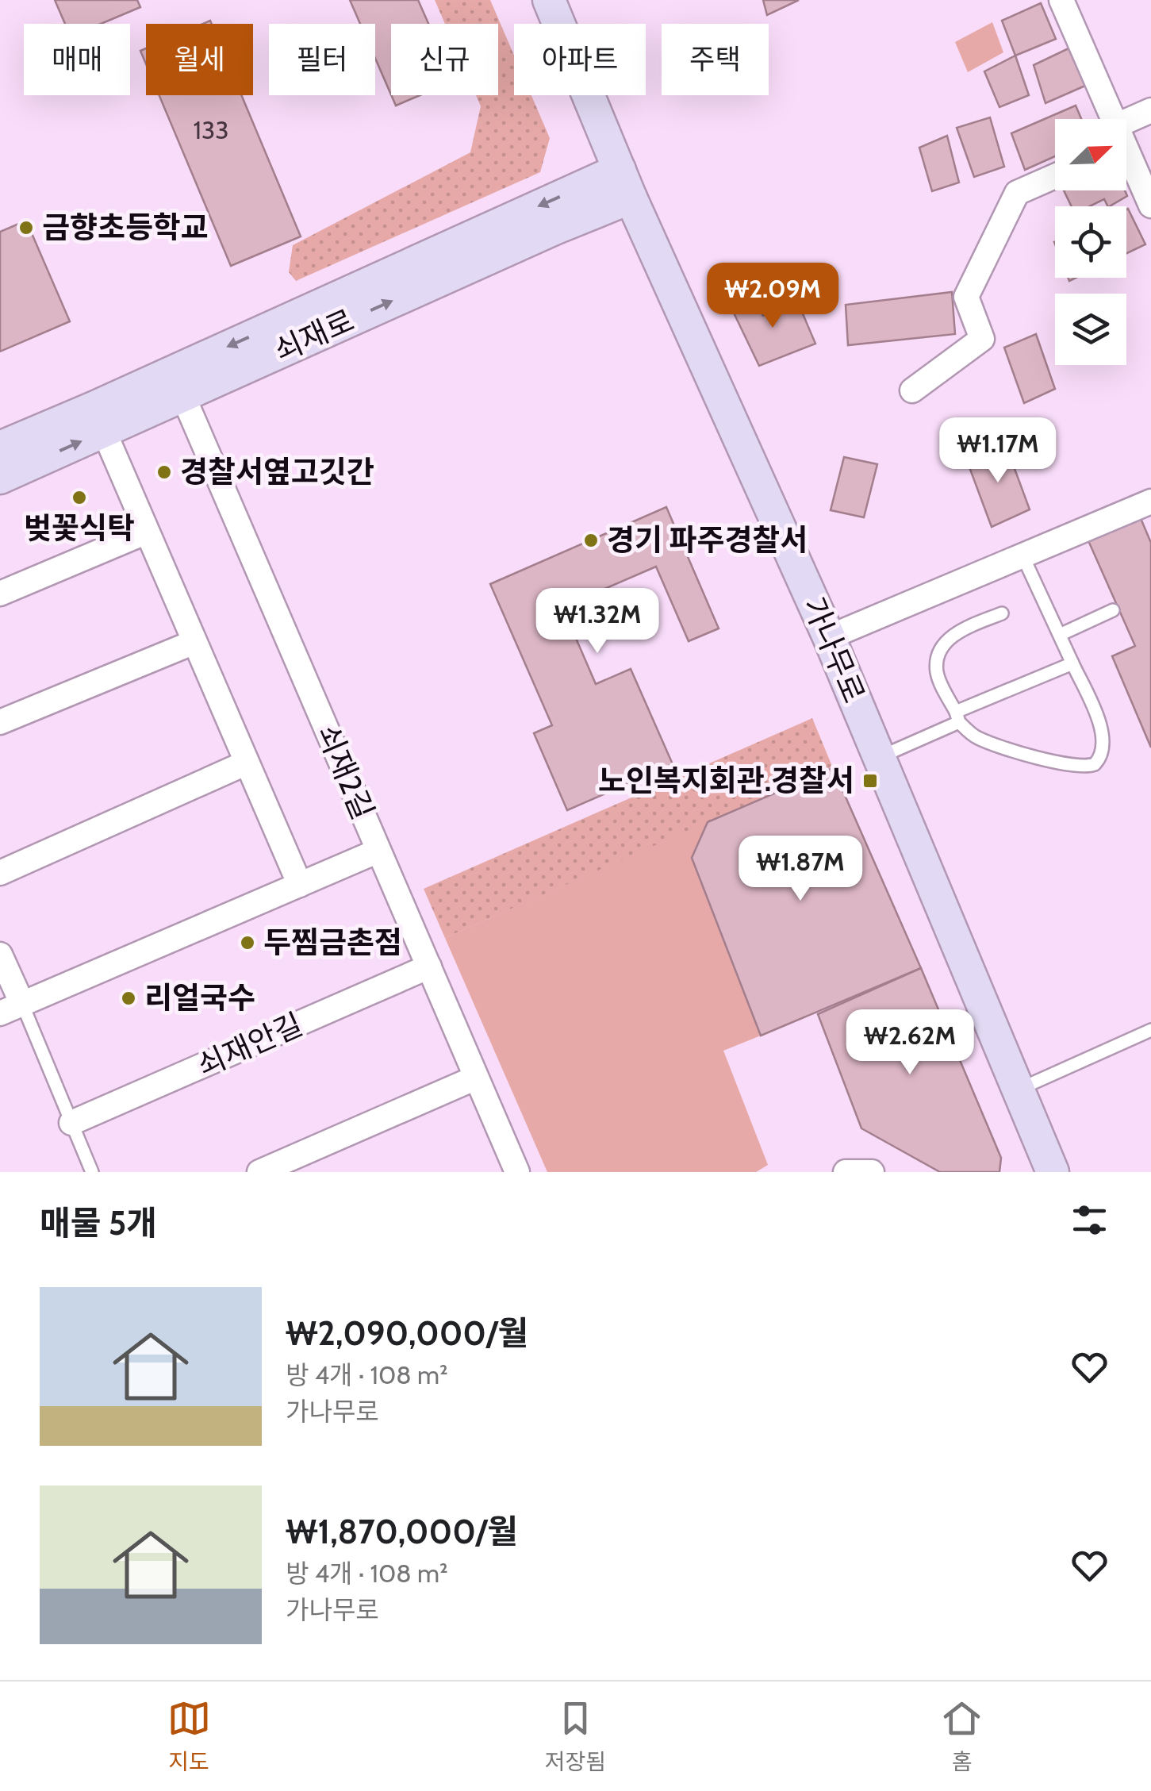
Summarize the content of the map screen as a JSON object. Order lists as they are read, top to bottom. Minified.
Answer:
{"streets":{"street":["가나무로","쇠재2길","쇠재안길"]},"crossings":[["쇠재2길","쇠재안길"]],"places":{"other":["금향초등학교","경찰서옆고깃간","벚꽃식탁","경기 파주경찰서","두찜금촌점","리얼국수"],"transit":["노인복지회관.경찰서"]},"house_numbers":["133"],"north":"top right","page":{"chip":["매매","월세","필터","신규","아파트","주택"],"price":["₩2.09M","₩1.17M","₩1.32M","₩1.87M","₩2.62M"],"heading":"매물 5개","list":[{"name":"₩2,090,000/월","note":"방 4개 · 108 m² · 가나무로"},{"name":"₩1,870,000/월","note":"방 4개 · 108 m² · 가나무로"}],"tabs":["지도","저장됨","홈"]}}
